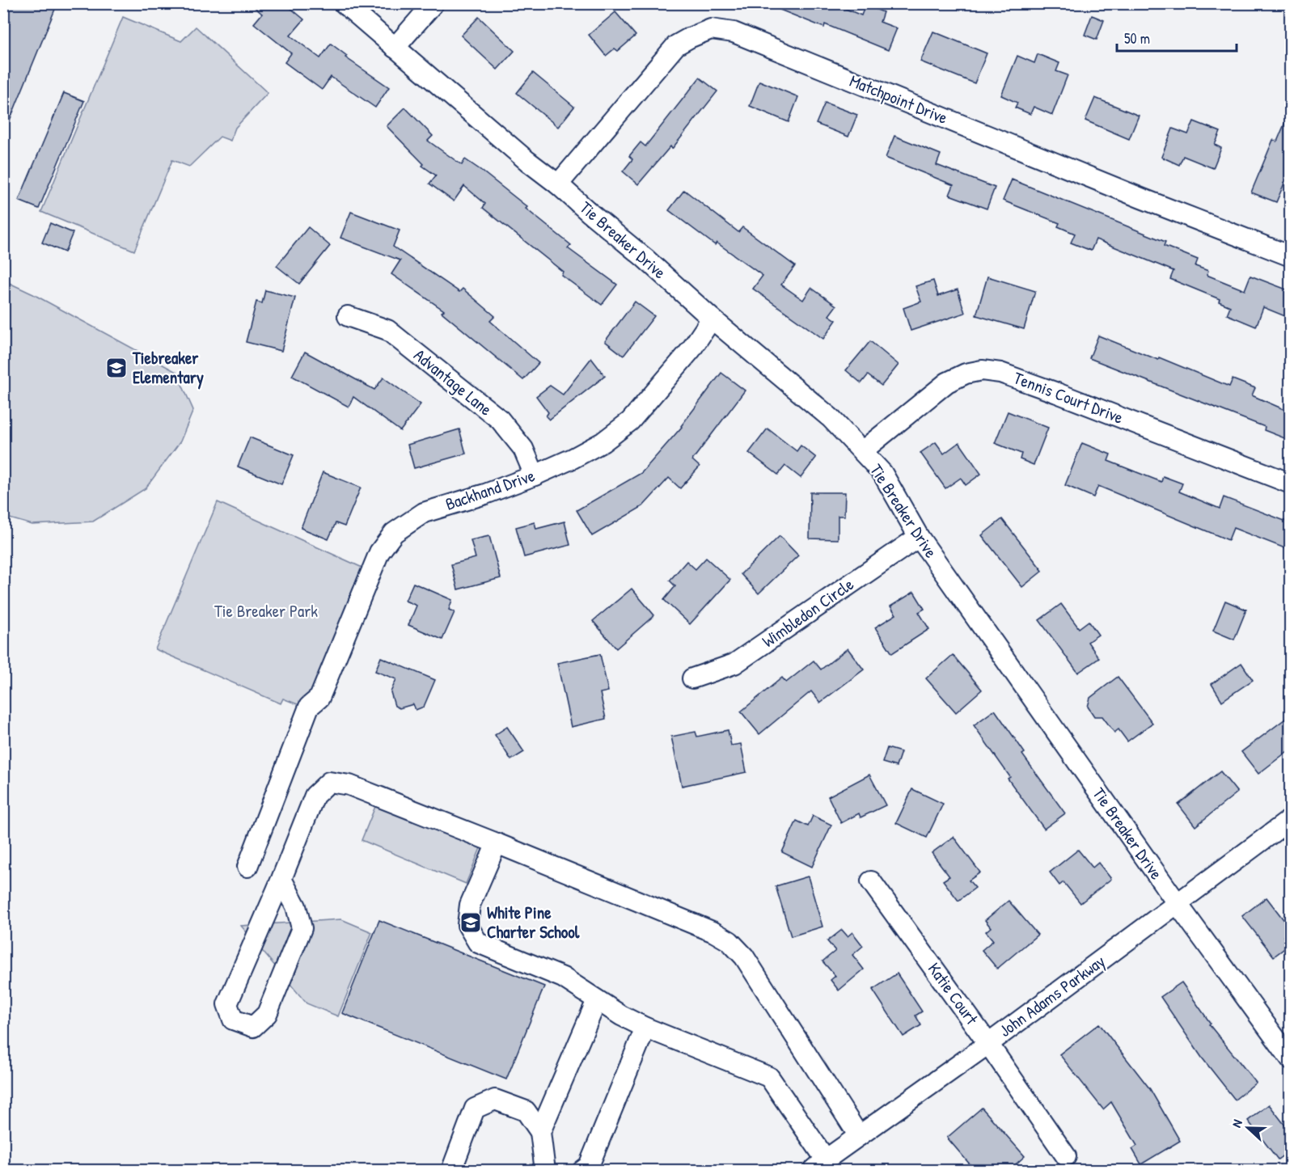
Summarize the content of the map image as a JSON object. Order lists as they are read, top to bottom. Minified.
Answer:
{"streets":{"street":["Matchpoint Drive","Tie Breaker Drive","Advantage Lane","Tennis Court Drive","Backhand Drive","Wimbledon Circle","Katie Court","John Adams Parkway"]},"crossings":[["Matchpoint Drive","Tie Breaker Drive"],["Tie Breaker Drive","Tennis Court Drive"],["Tie Breaker Drive","Backhand Drive"],["Tie Breaker Drive","Wimbledon Circle"],["Tie Breaker Drive","John Adams Parkway"],["Advantage Lane","Backhand Drive"],["Katie Court","John Adams Parkway"]],"parks":["Tie Breaker Park"],"places":{"school or university":["Tiebreaker Elementary","White Pine Charter School"]},"scale_bar":"50 m","north":"left"}
